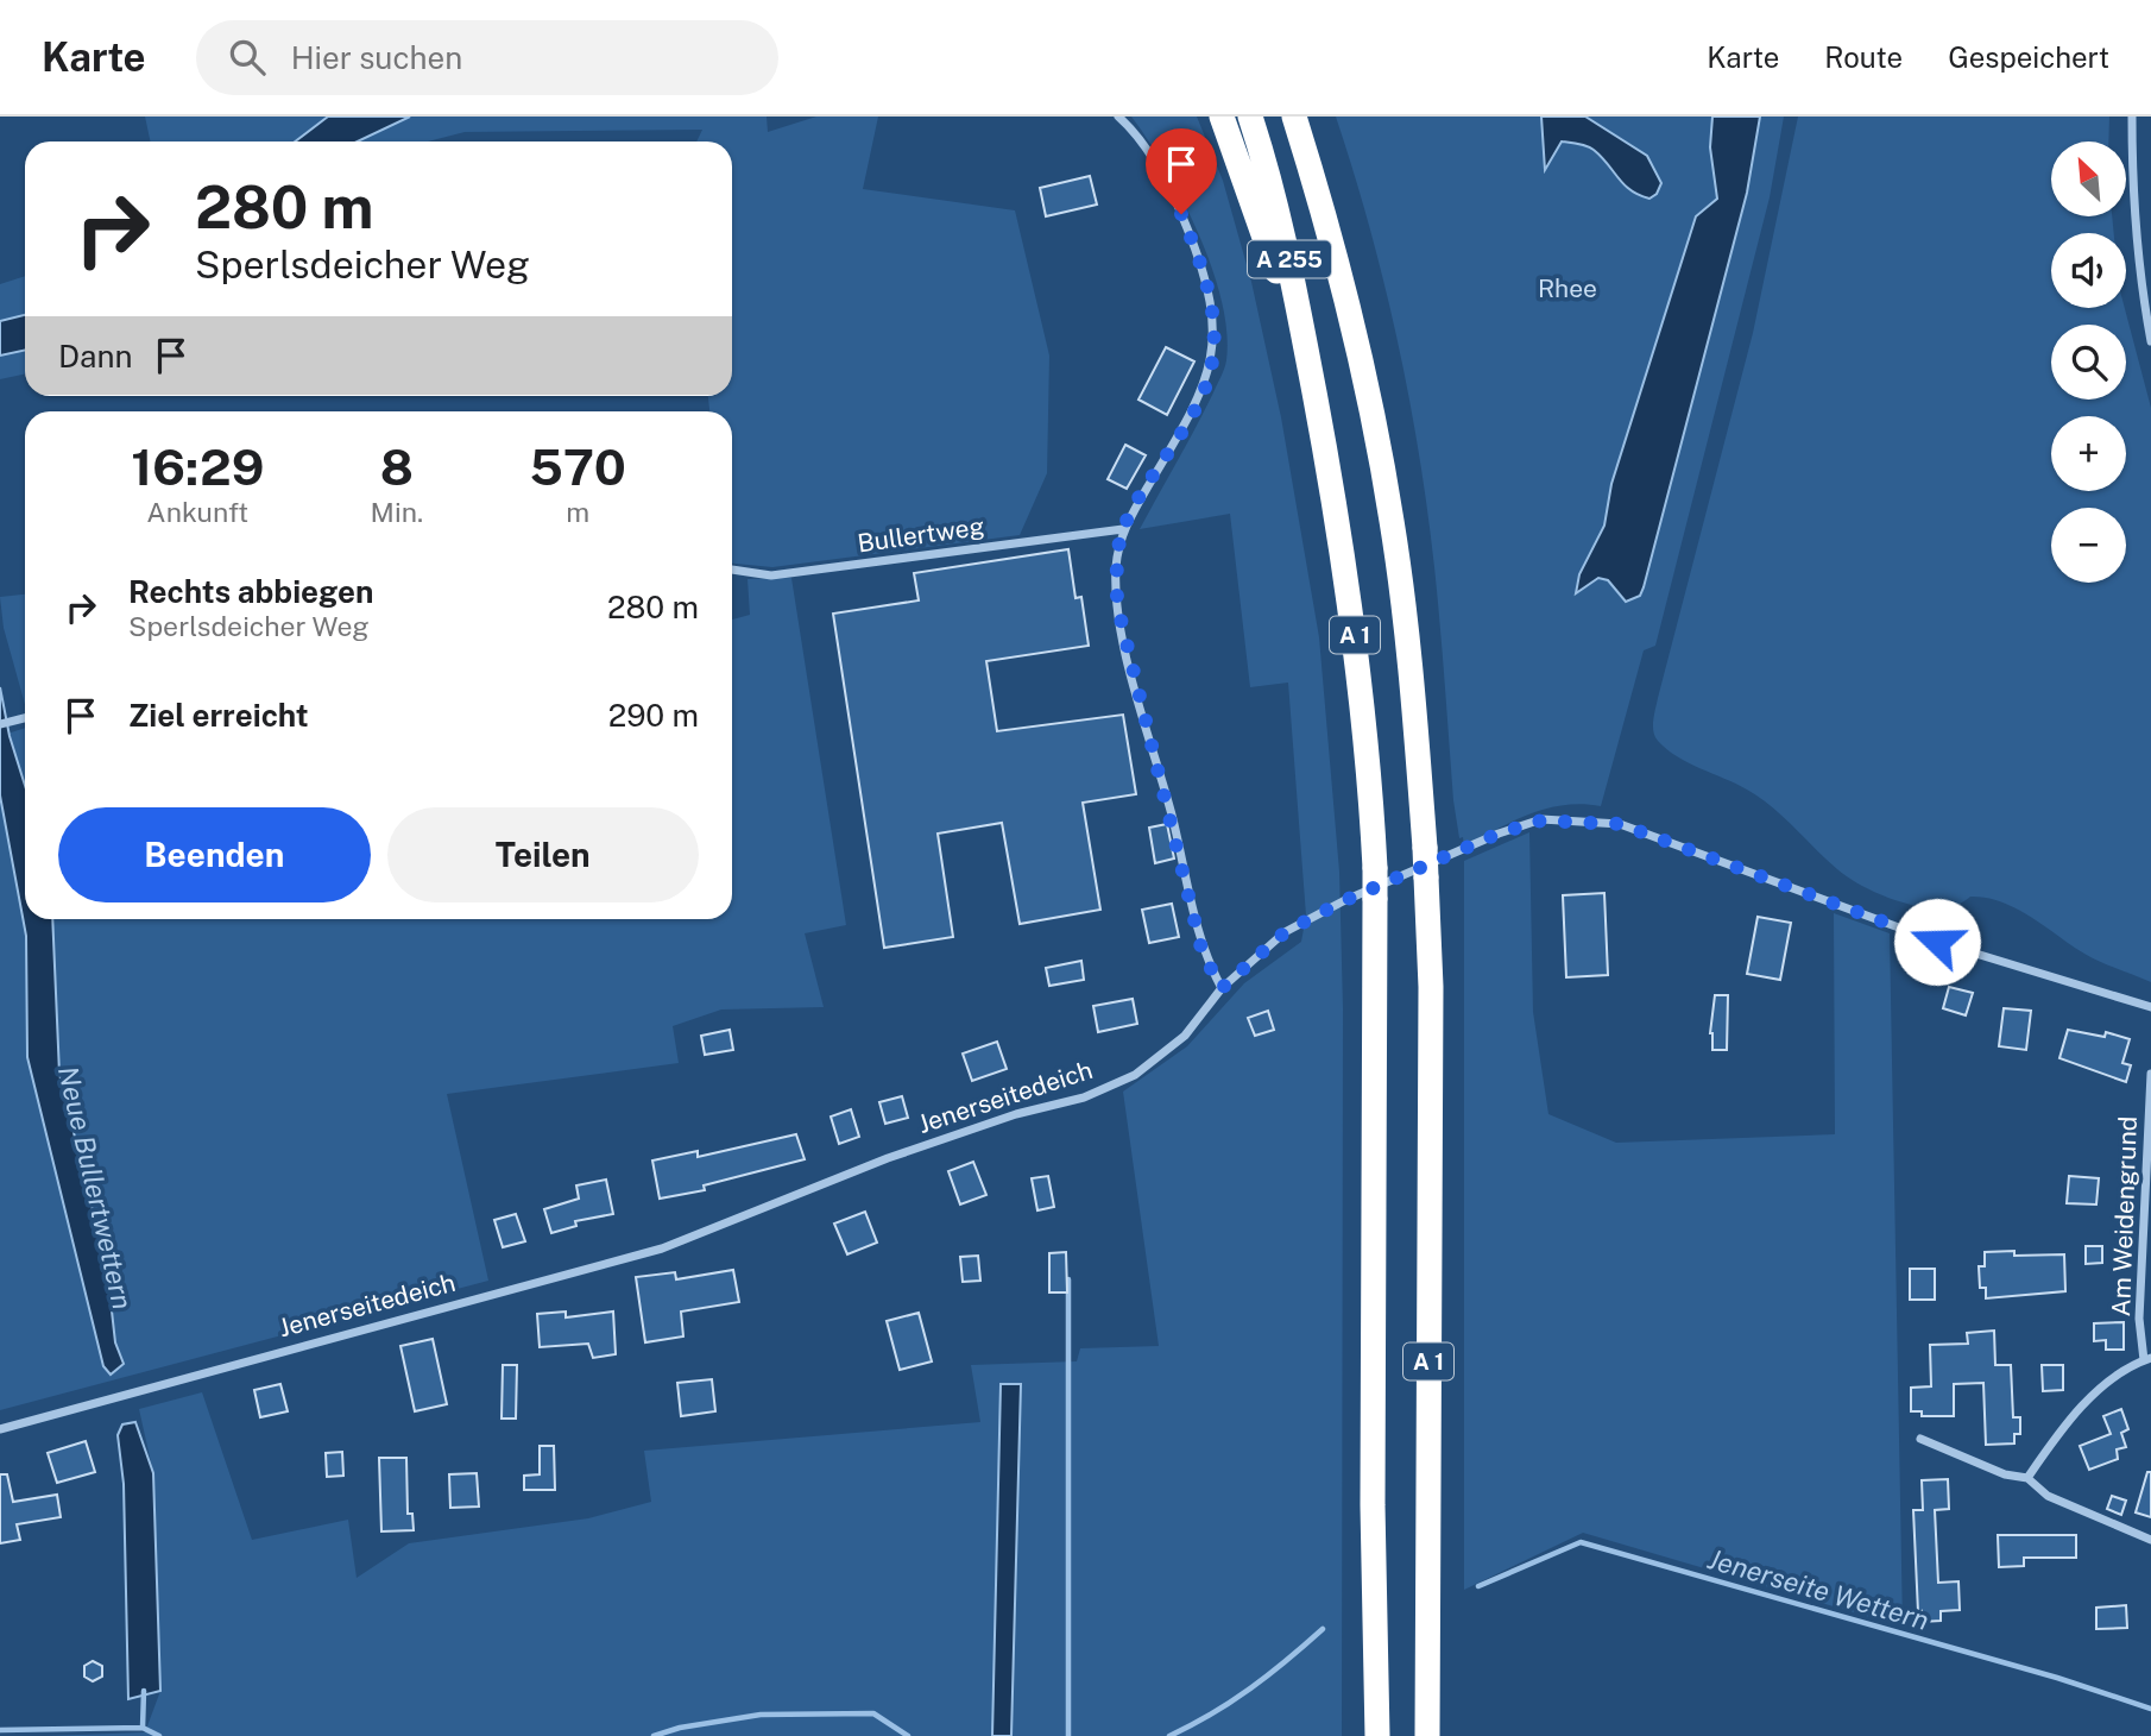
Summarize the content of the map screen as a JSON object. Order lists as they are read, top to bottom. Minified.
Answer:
{"streets":{"highway":["A 255","A 1"],"street":["Bullertweg","Jenerseitedeich","Am Weidengrund"]},"crossings":[["A 255","A 1"]],"water":["Neue Bullertwettern","Jenerseite Wettern"],"parks":["Rhee"],"north":"top left","page":{"header":"Karte","search":"Hier suchen","nav":["Karte","Route","Gespeichert"],"map_buttons":["+","−"],"turn":["280 m","Sperlsdeicher Weg"],"then":"Dann","eta":["16:29","Ankunft","8","Min.","570","m"],"list":[{"name":"Rechts abbiegen","note":"Sperlsdeicher Weg","value":"280 m"},{"name":"Ziel erreicht","value":"290 m"}],"buttons":["Beenden","Teilen"]}}
